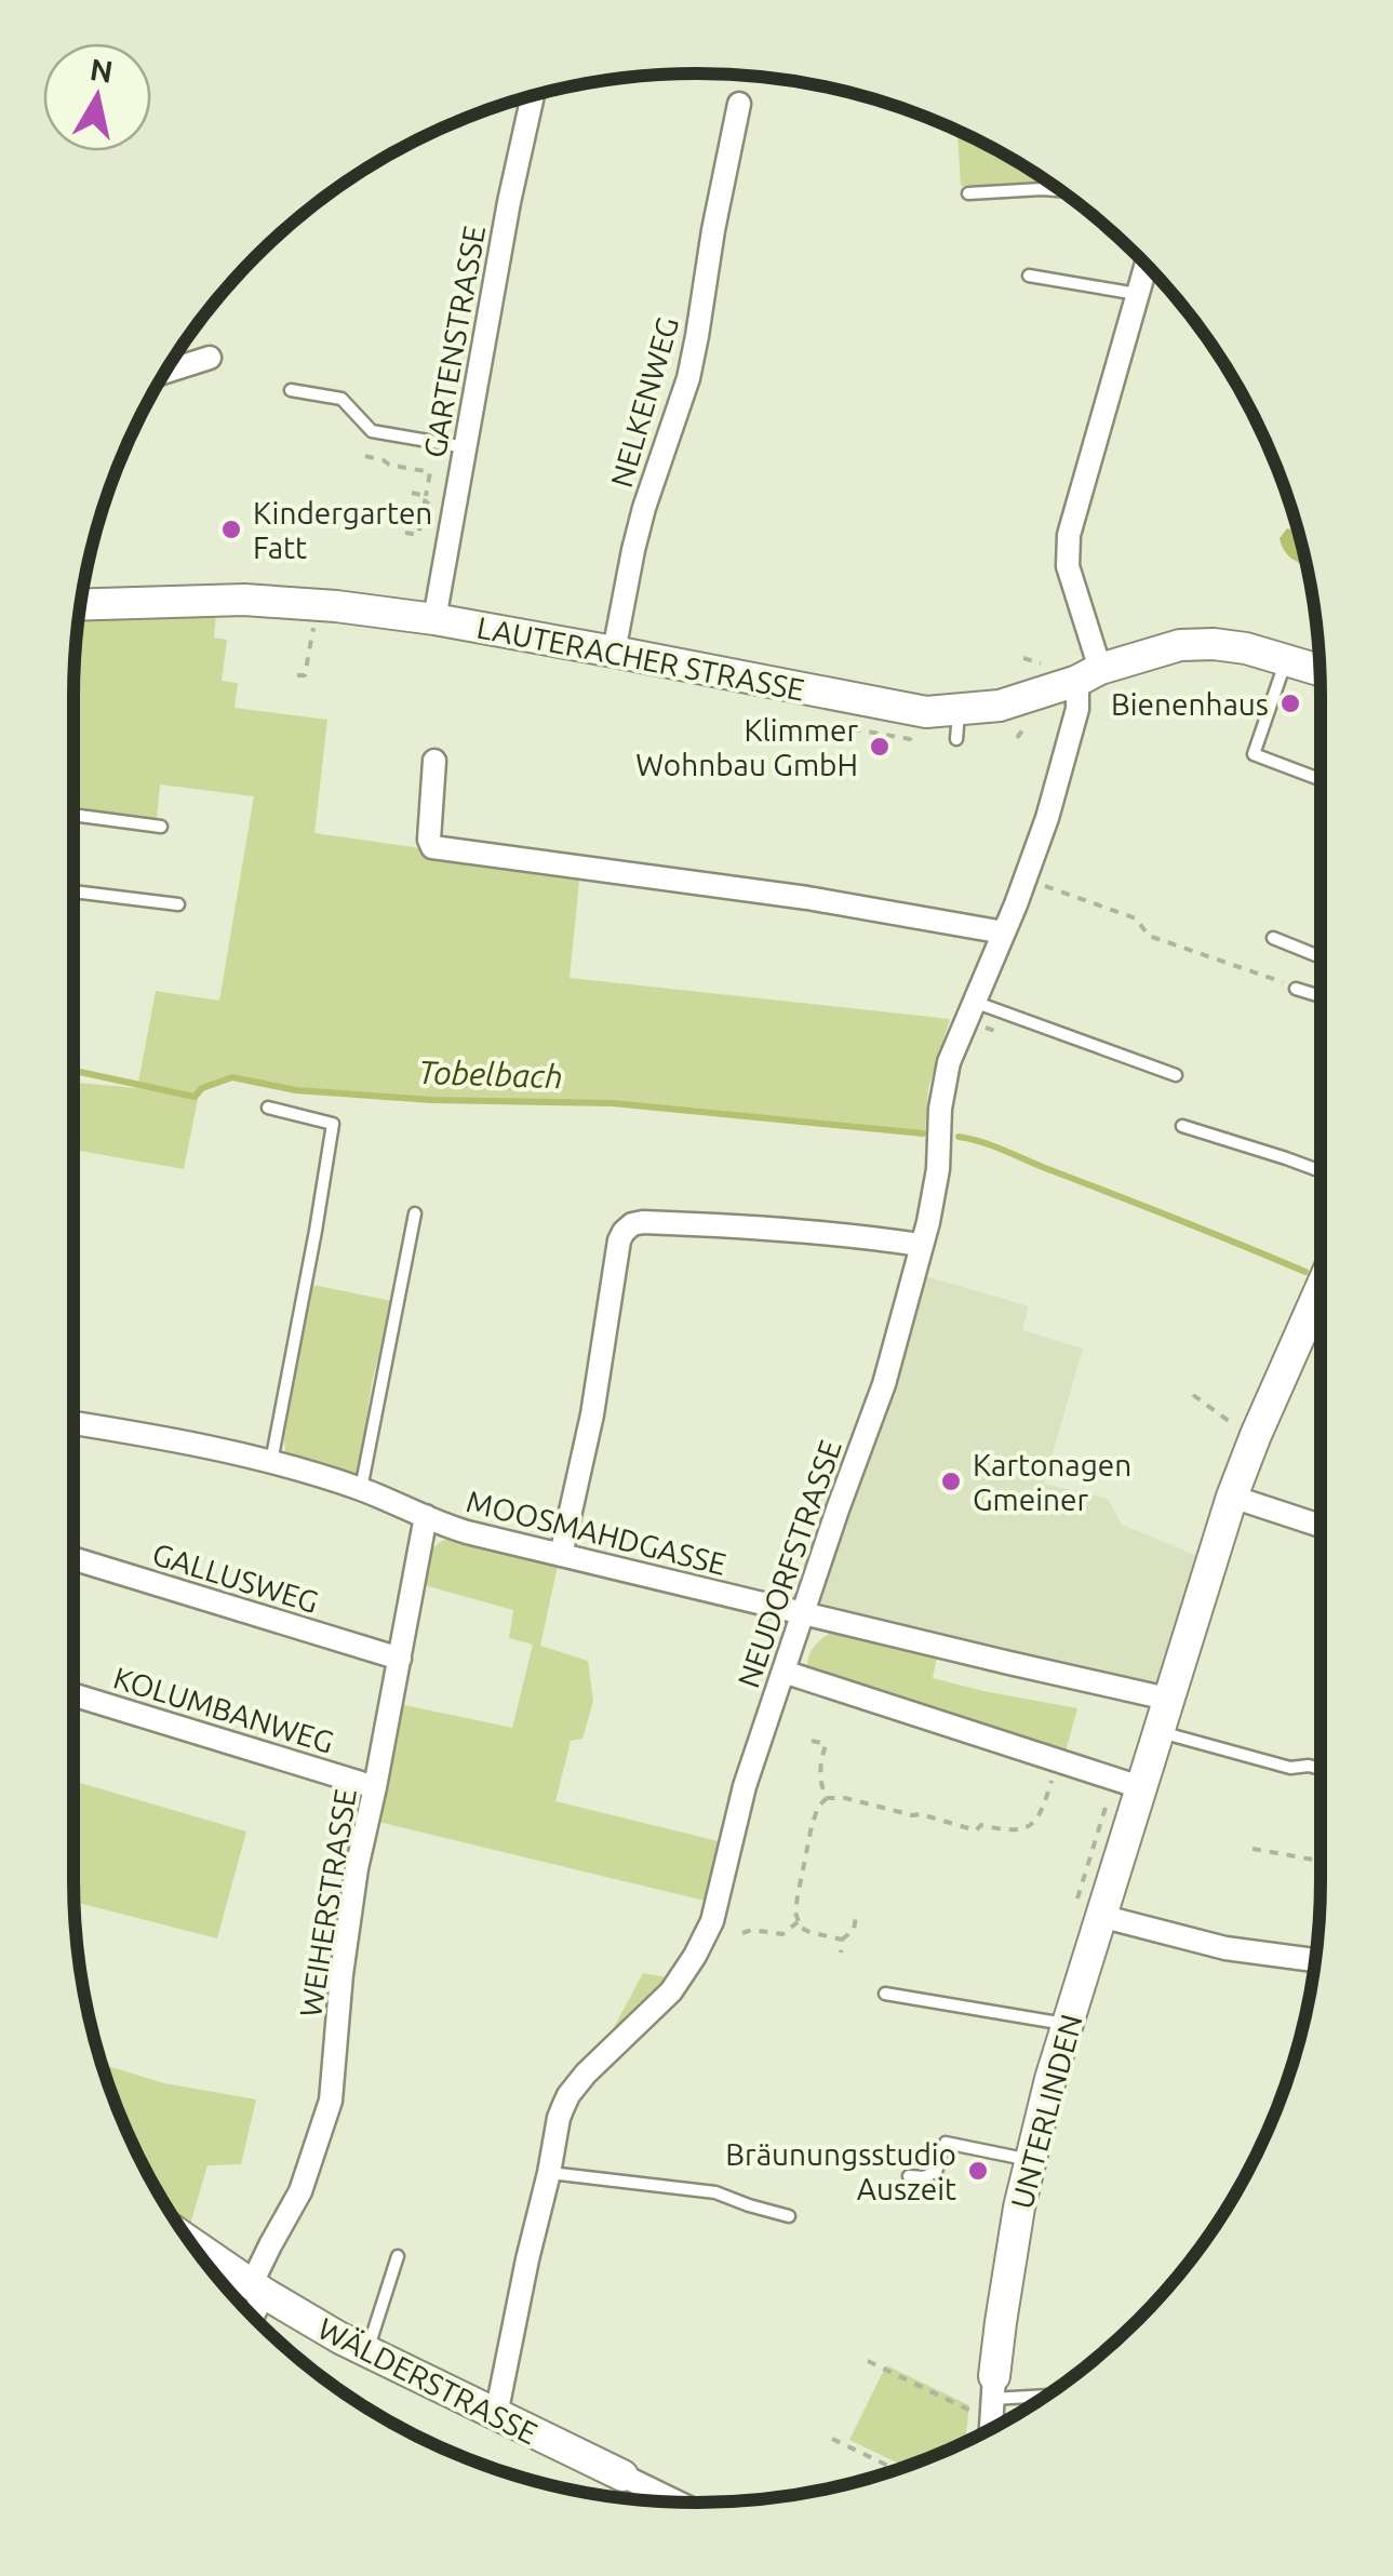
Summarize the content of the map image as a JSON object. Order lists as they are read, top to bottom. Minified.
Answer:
{"streets":{"main road":["LAUTERACHER STRASSE","UNTERLINDEN","WÄLDERSTRASSE"],"street":["GARTENSTRASSE","NELKENWEG","MOOSMAHDGASSE","NEUDORFSTRASSE","GALLUSWEG","KOLUMBANWEG","WEIHERSTRASSE"]},"crossings":[["GARTENSTRASSE","LAUTERACHER STRASSE"],["NELKENWEG","LAUTERACHER STRASSE"],["LAUTERACHER STRASSE","NEUDORFSTRASSE"],["MOOSMAHDGASSE","NEUDORFSTRASSE"],["MOOSMAHDGASSE","WEIHERSTRASSE"],["MOOSMAHDGASSE","UNTERLINDEN"],["NEUDORFSTRASSE","WÄLDERSTRASSE"],["GALLUSWEG","WEIHERSTRASSE"],["KOLUMBANWEG","WEIHERSTRASSE"],["WEIHERSTRASSE","WÄLDERSTRASSE"]],"water":["Tobelbach"],"places":["Kindergarten Fatt","Bienenhaus","Klimmer Wohnbau GmbH","Kartonagen Gmeiner","Bräunungsstudio Auszeit"],"north":"top"}
